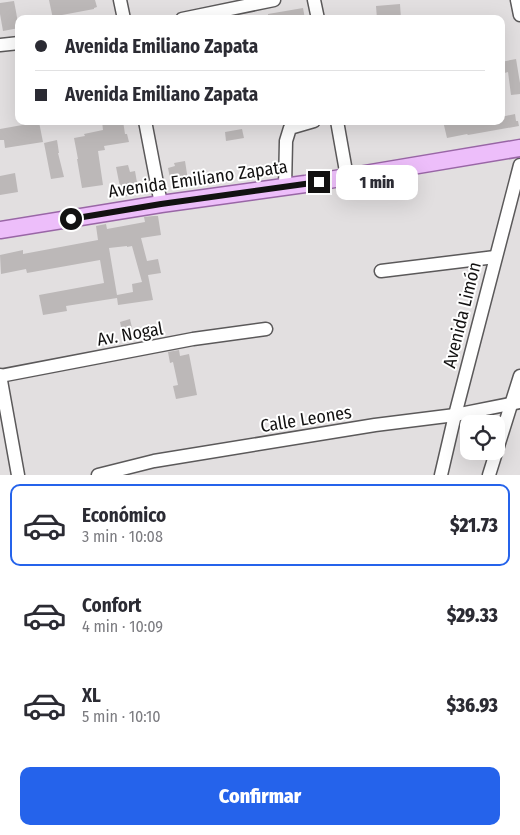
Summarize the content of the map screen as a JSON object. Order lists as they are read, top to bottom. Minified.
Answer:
{"streets":{"main road":["Avenida Emiliano Zapata"],"street":["Avenida Limón","Av. Nogal","Calle Leones"]},"crossings":[["Avenida Limón","Calle Leones"]],"page":{"banner":["Avenida Emiliano Zapata","Avenida Emiliano Zapata"],"bubble":"1 min","list":[{"name":"Económico","note":"3 min · 10:08","value":"$21.73"},{"name":"Confort","note":"4 min · 10:09","value":"$29.33"},{"name":"XL","note":"5 min · 10:10","value":"$36.93"}],"buttons":"Confirmar"}}
